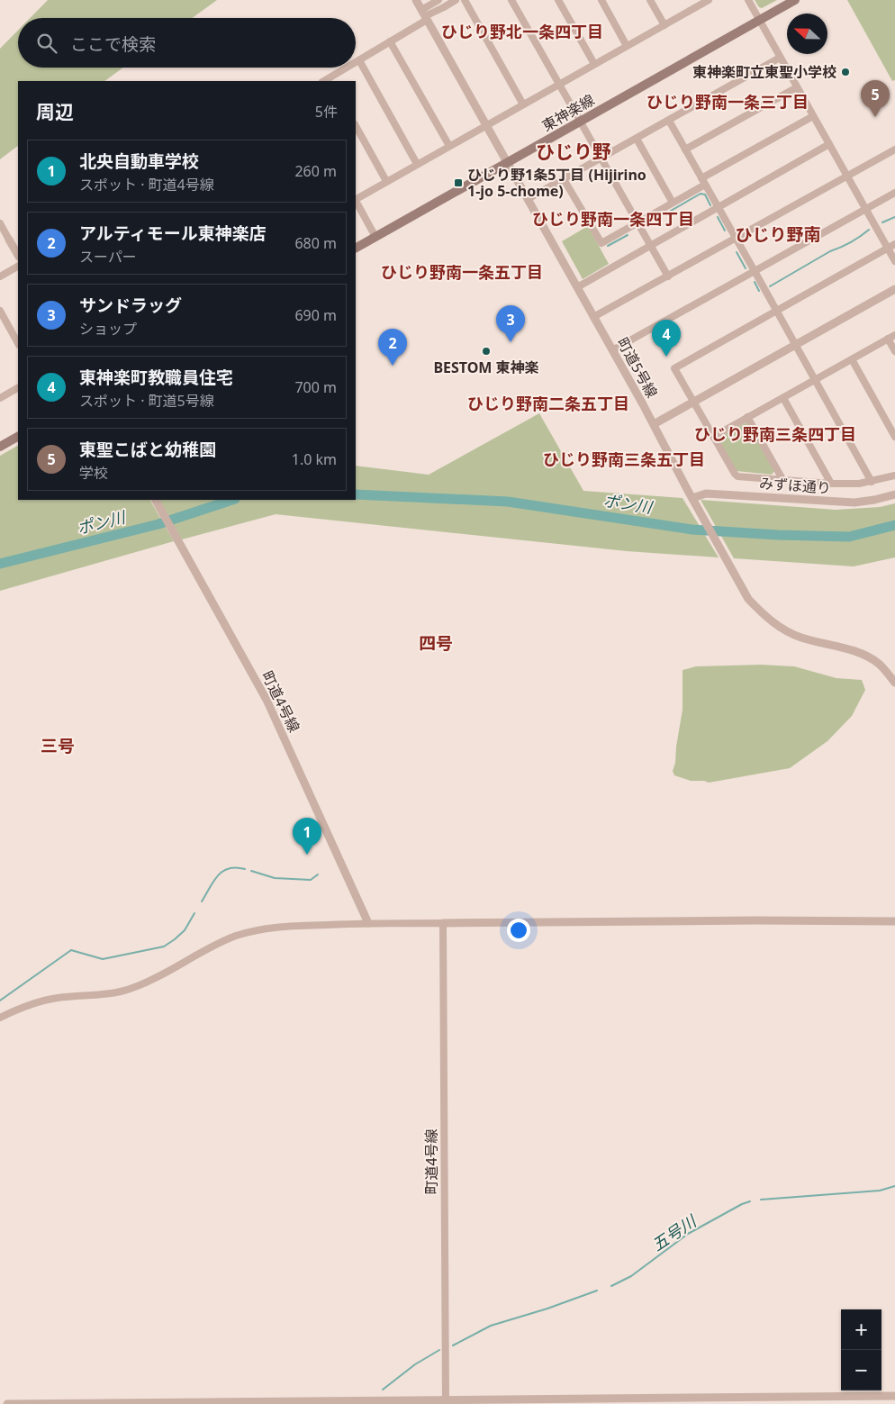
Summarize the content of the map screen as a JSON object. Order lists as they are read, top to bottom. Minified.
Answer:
{"streets":{"main road":["東神楽線"],"street":["町道5号線","みずほ通り","町道4号線"]},"crossings":[["東神楽線","町道5号線"],["町道5号線","みずほ通り"]],"districts":["ひじり野北一条四丁目","ひじり野南一条三丁目","ひじり野","ひじり野南一条四丁目","ひじり野南","ひじり野南一条五丁目","ひじり野南二条五丁目","ひじり野南三条四丁目","ひじり野南三条五丁目","四号","三号"],"water":["ポン川","五号川"],"places":{"other":["東神楽町立東聖小学校","BESTOM 東神楽"],"transit":["ひじり野1条5丁目 (Hijirino 1-jo 5-chome)"]},"north":"left","page":{"search":"ここで検索","pins":["5","3","4","2","1"],"heading":["周辺","5件"],"list":[{"mark":"1","name":"北央自動車学校","note":"スポット · 町道4号線","value":"260 m"},{"mark":"2","name":"アルティモール東神楽店","note":"スーパー","value":"680 m"},{"mark":"3","name":"サンドラッグ","note":"ショップ","value":"690 m"},{"mark":"4","name":"東神楽町教職員住宅","note":"スポット · 町道5号線","value":"700 m"},{"mark":"5","name":"東聖こばと幼稚園","note":"学校","value":"1.0 km"}],"map_buttons":["+","−"]}}
